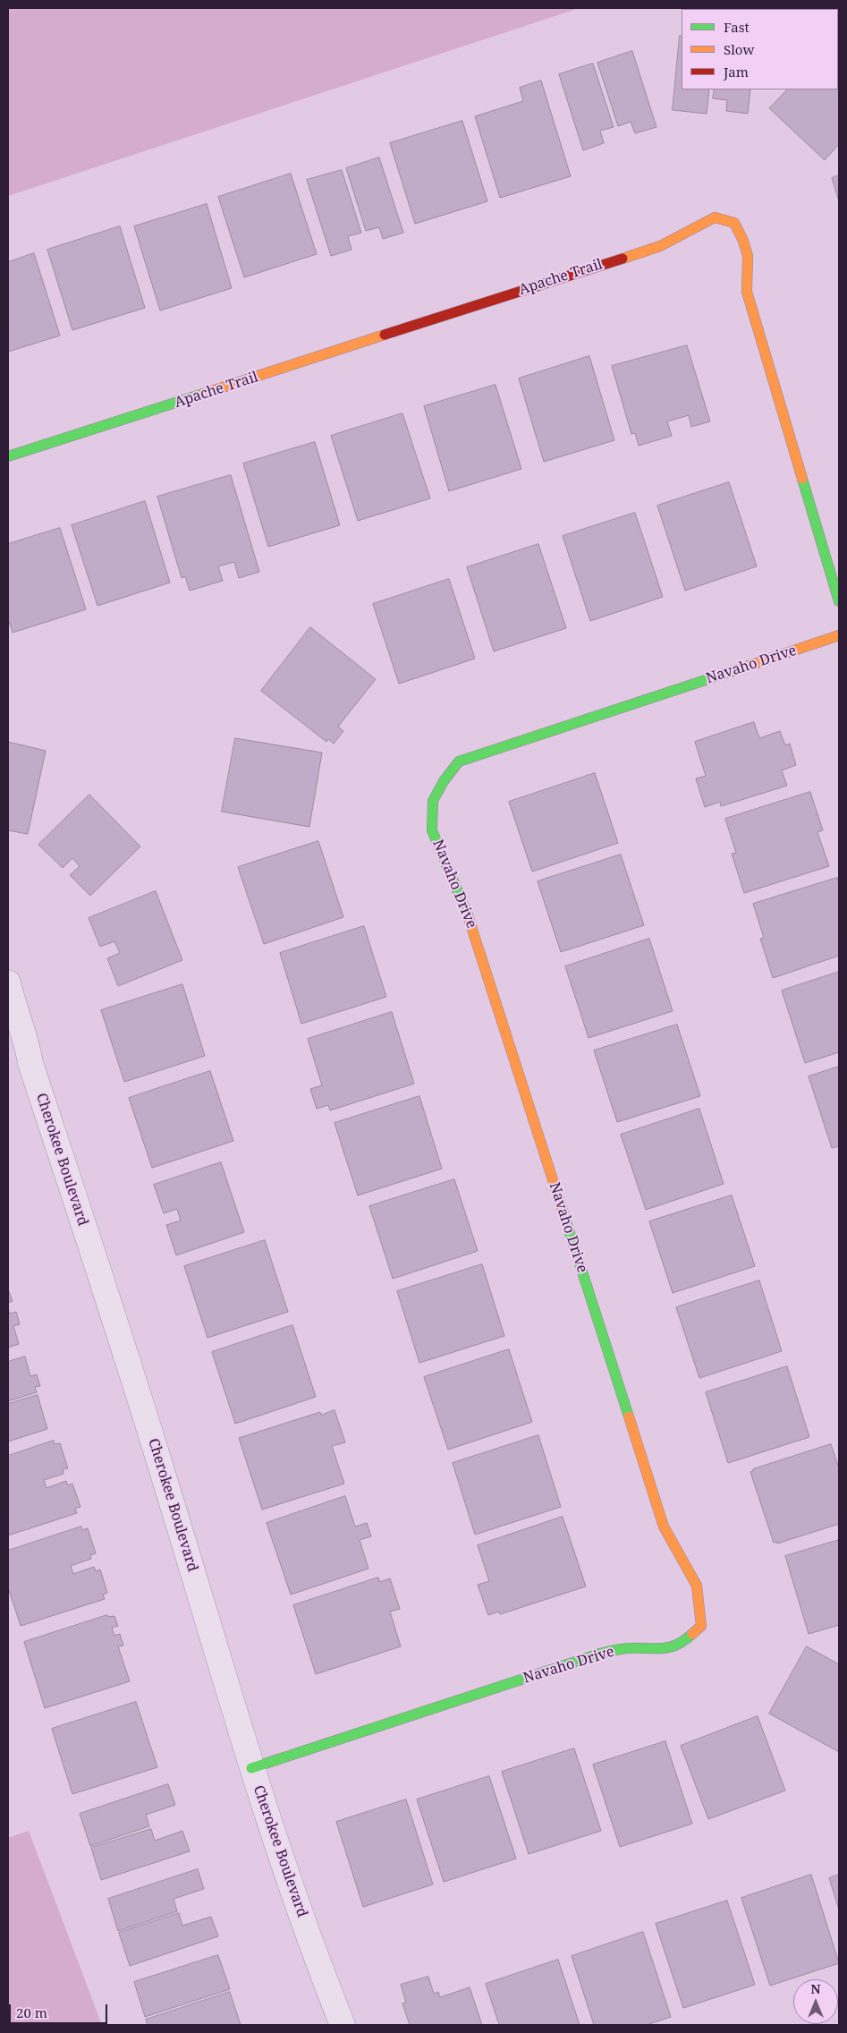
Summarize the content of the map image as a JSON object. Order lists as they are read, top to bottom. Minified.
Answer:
{"streets":{"street":["Apache Trail","Navaho Drive","Cherokee Boulevard"]},"crossings":[["Navaho Drive","Cherokee Boulevard"]],"legend":["Fast","Slow","Jam"],"scale_bar":"20 m","north":"top"}
